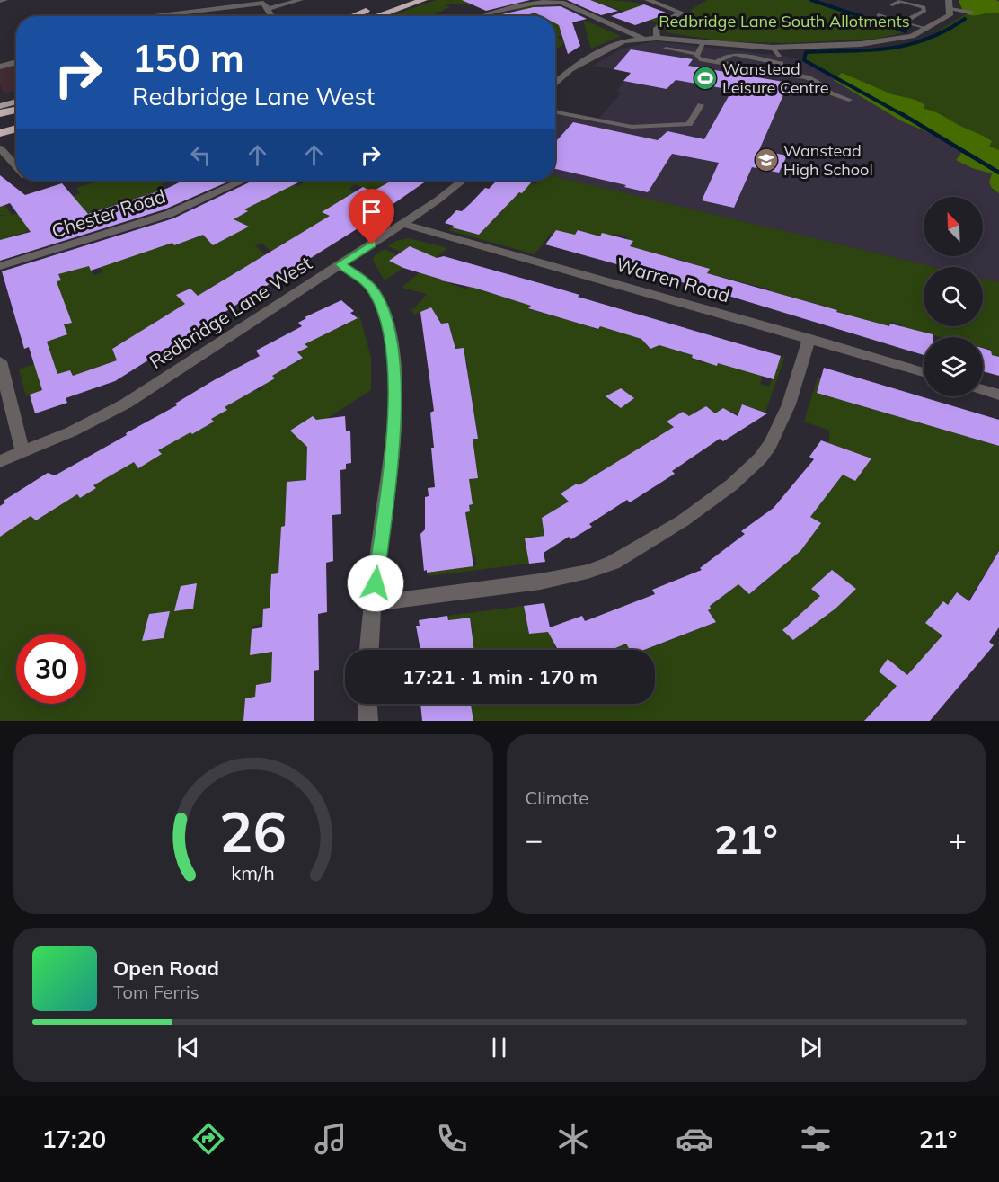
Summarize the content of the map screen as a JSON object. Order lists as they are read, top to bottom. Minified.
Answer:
{"streets":{"street":["Chester Road","Warren Road","Redbridge Lane West"]},"crossings":[["Warren Road","Redbridge Lane West"]],"parks":["Redbridge Lane South Allotments"],"places":{"sports":["Wanstead Leisure Centre"],"school or university":["Wanstead High School"]},"north":"top left","page":{"turn":["150 m","Redbridge Lane West"],"limit":"30","trip":"17:21 · 1 min · 170 m","tile":"Climate","heat":["−","21°","+"],"song":["Open Road","Tom Ferris"],"tabs":["17:20","21°"],"gauge":["26","km/h"]}}
